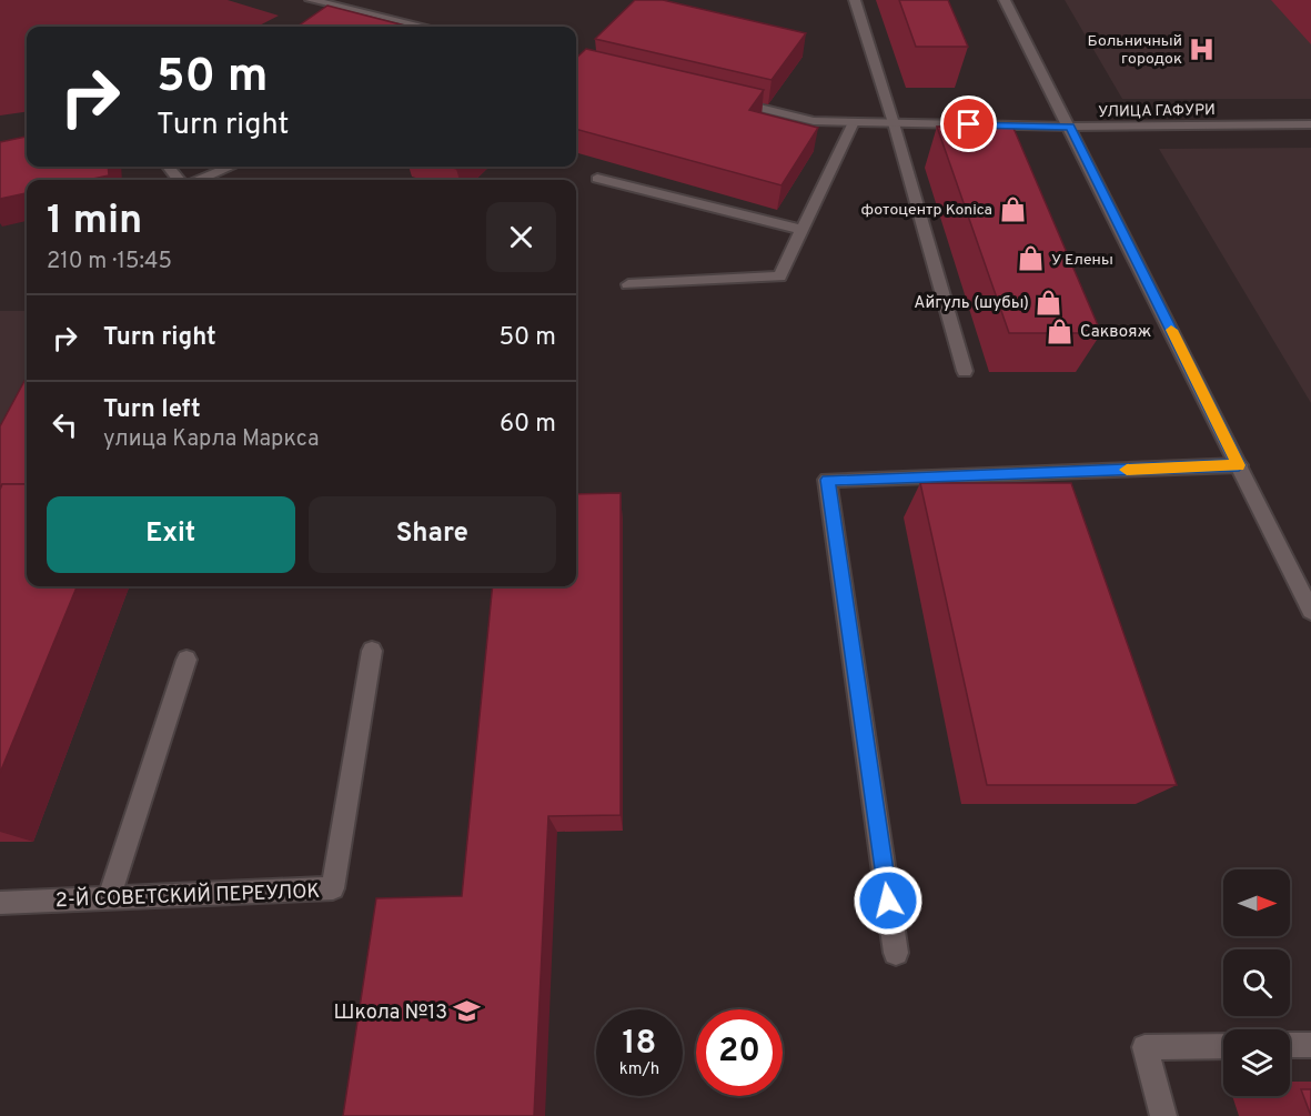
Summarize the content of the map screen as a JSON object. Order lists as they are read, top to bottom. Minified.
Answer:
{"streets":{"main road":["УЛИЦА ГАФУРИ","2-Й СОВЕТСКИЙ ПЕРЕУЛОК"]},"places":{"hospital":["Больничный городок"],"shop":["фотоцентр Konica","У Елены","Айгуль (шубы)","Саквояж"],"school or university":["Школа №13"]},"north":"right","page":{"turn":["50 m","Turn right"],"heading":["1 min","210 m · 15:45"],"list":[{"name":"Turn right","value":"50 m"},{"name":"Turn left","note":"улица Карла Маркса","value":"60 m"}],"buttons":["Exit","Share"],"speed":"18 km/h","limit":"20"}}
